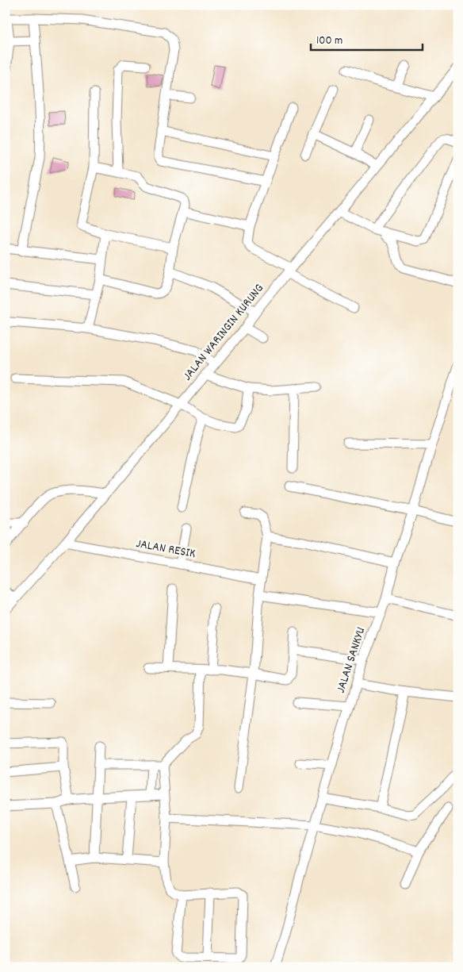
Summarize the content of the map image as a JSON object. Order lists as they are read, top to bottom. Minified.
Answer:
{"streets":{"street":["JALAN WARINGIN KURUNG","JALAN RESIK","JALAN SANKYU"]},"crossings":[["JALAN WARINGIN KURUNG","JALAN RESIK"]],"scale_bar":"100 m"}
